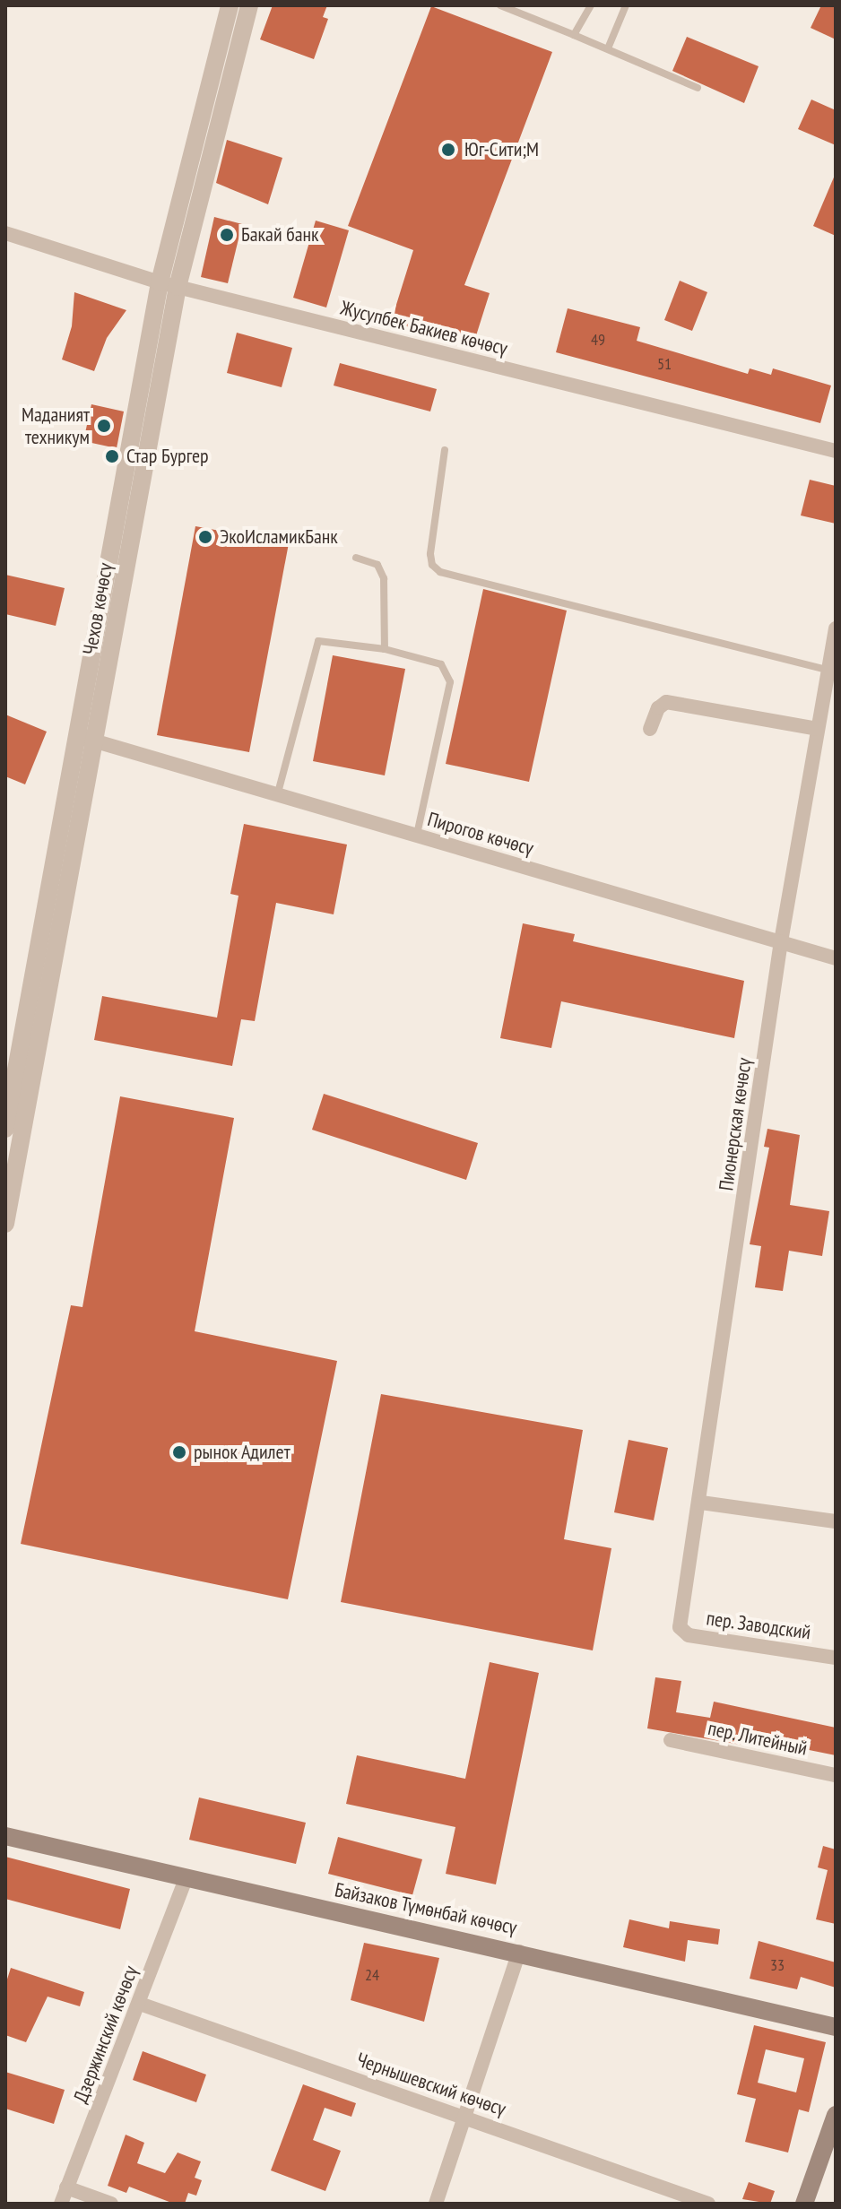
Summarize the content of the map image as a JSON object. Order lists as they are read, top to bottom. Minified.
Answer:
{"streets":{"main road":["Байзаков Түмөнбай көчөсү"],"street":["Жусупбек Бакиев көчөсү","Чехов көчөсү","Пирогов көчөсү","Пионерская көчөсү","пер. Заводский","пер. Литейный","Дзержинский көчөсү","Чернышевский көчөсү"]},"crossings":[["Жусупбек Бакиев көчөсү","Чехов көчөсү"],["Чехов көчөсү","Пирогов көчөсү"],["Пирогов көчөсү","Пионерская көчөсү"],["Пионерская көчөсү","пер. Заводский"],["Байзаков Түмөнбай көчөсү","Дзержинский көчөсү"],["Дзержинский көчөсү","Чернышевский көчөсү"]],"places":["Юг-Сити;M","Бакай банк","Маданият техникум","Стар Бургер","ЭкоИсламикБанк","рынок Адилет"],"house_numbers":["49","51","33","24"]}
